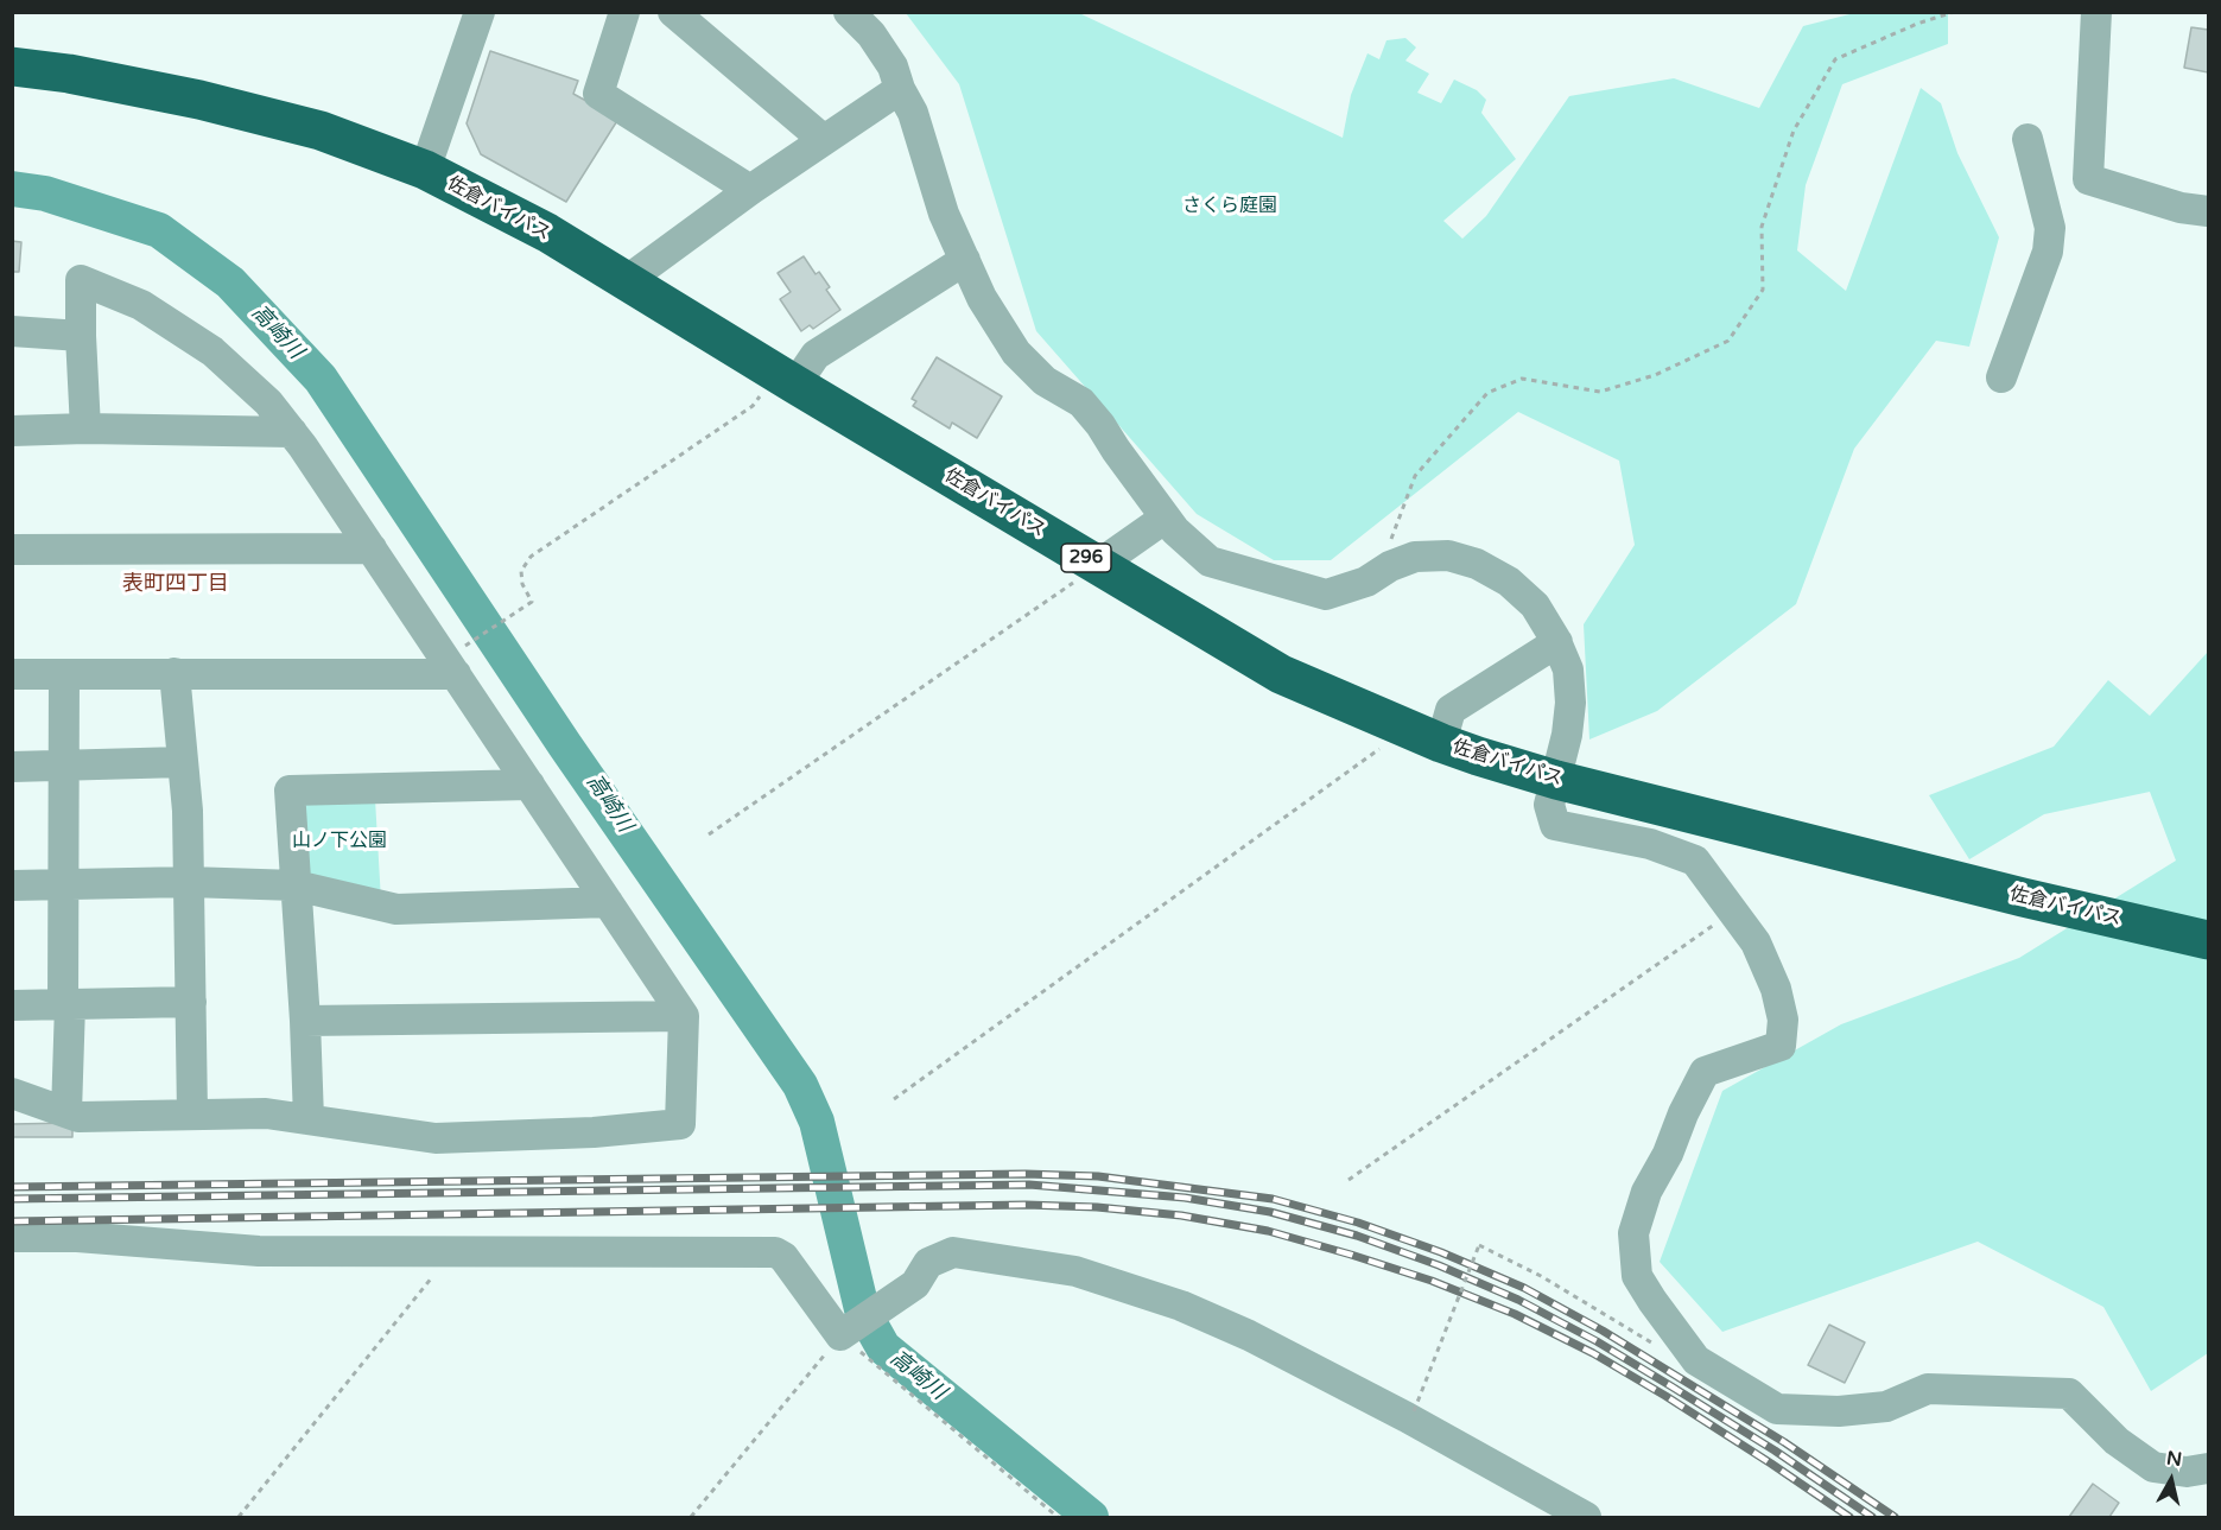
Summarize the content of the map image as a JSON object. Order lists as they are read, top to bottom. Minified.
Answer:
{"streets":{"highway":["佐倉バイパス","296"]},"districts":["表町四丁目"],"water":["高崎川"],"parks":["さくら庭園","山ノ下公園"],"north":"top"}
